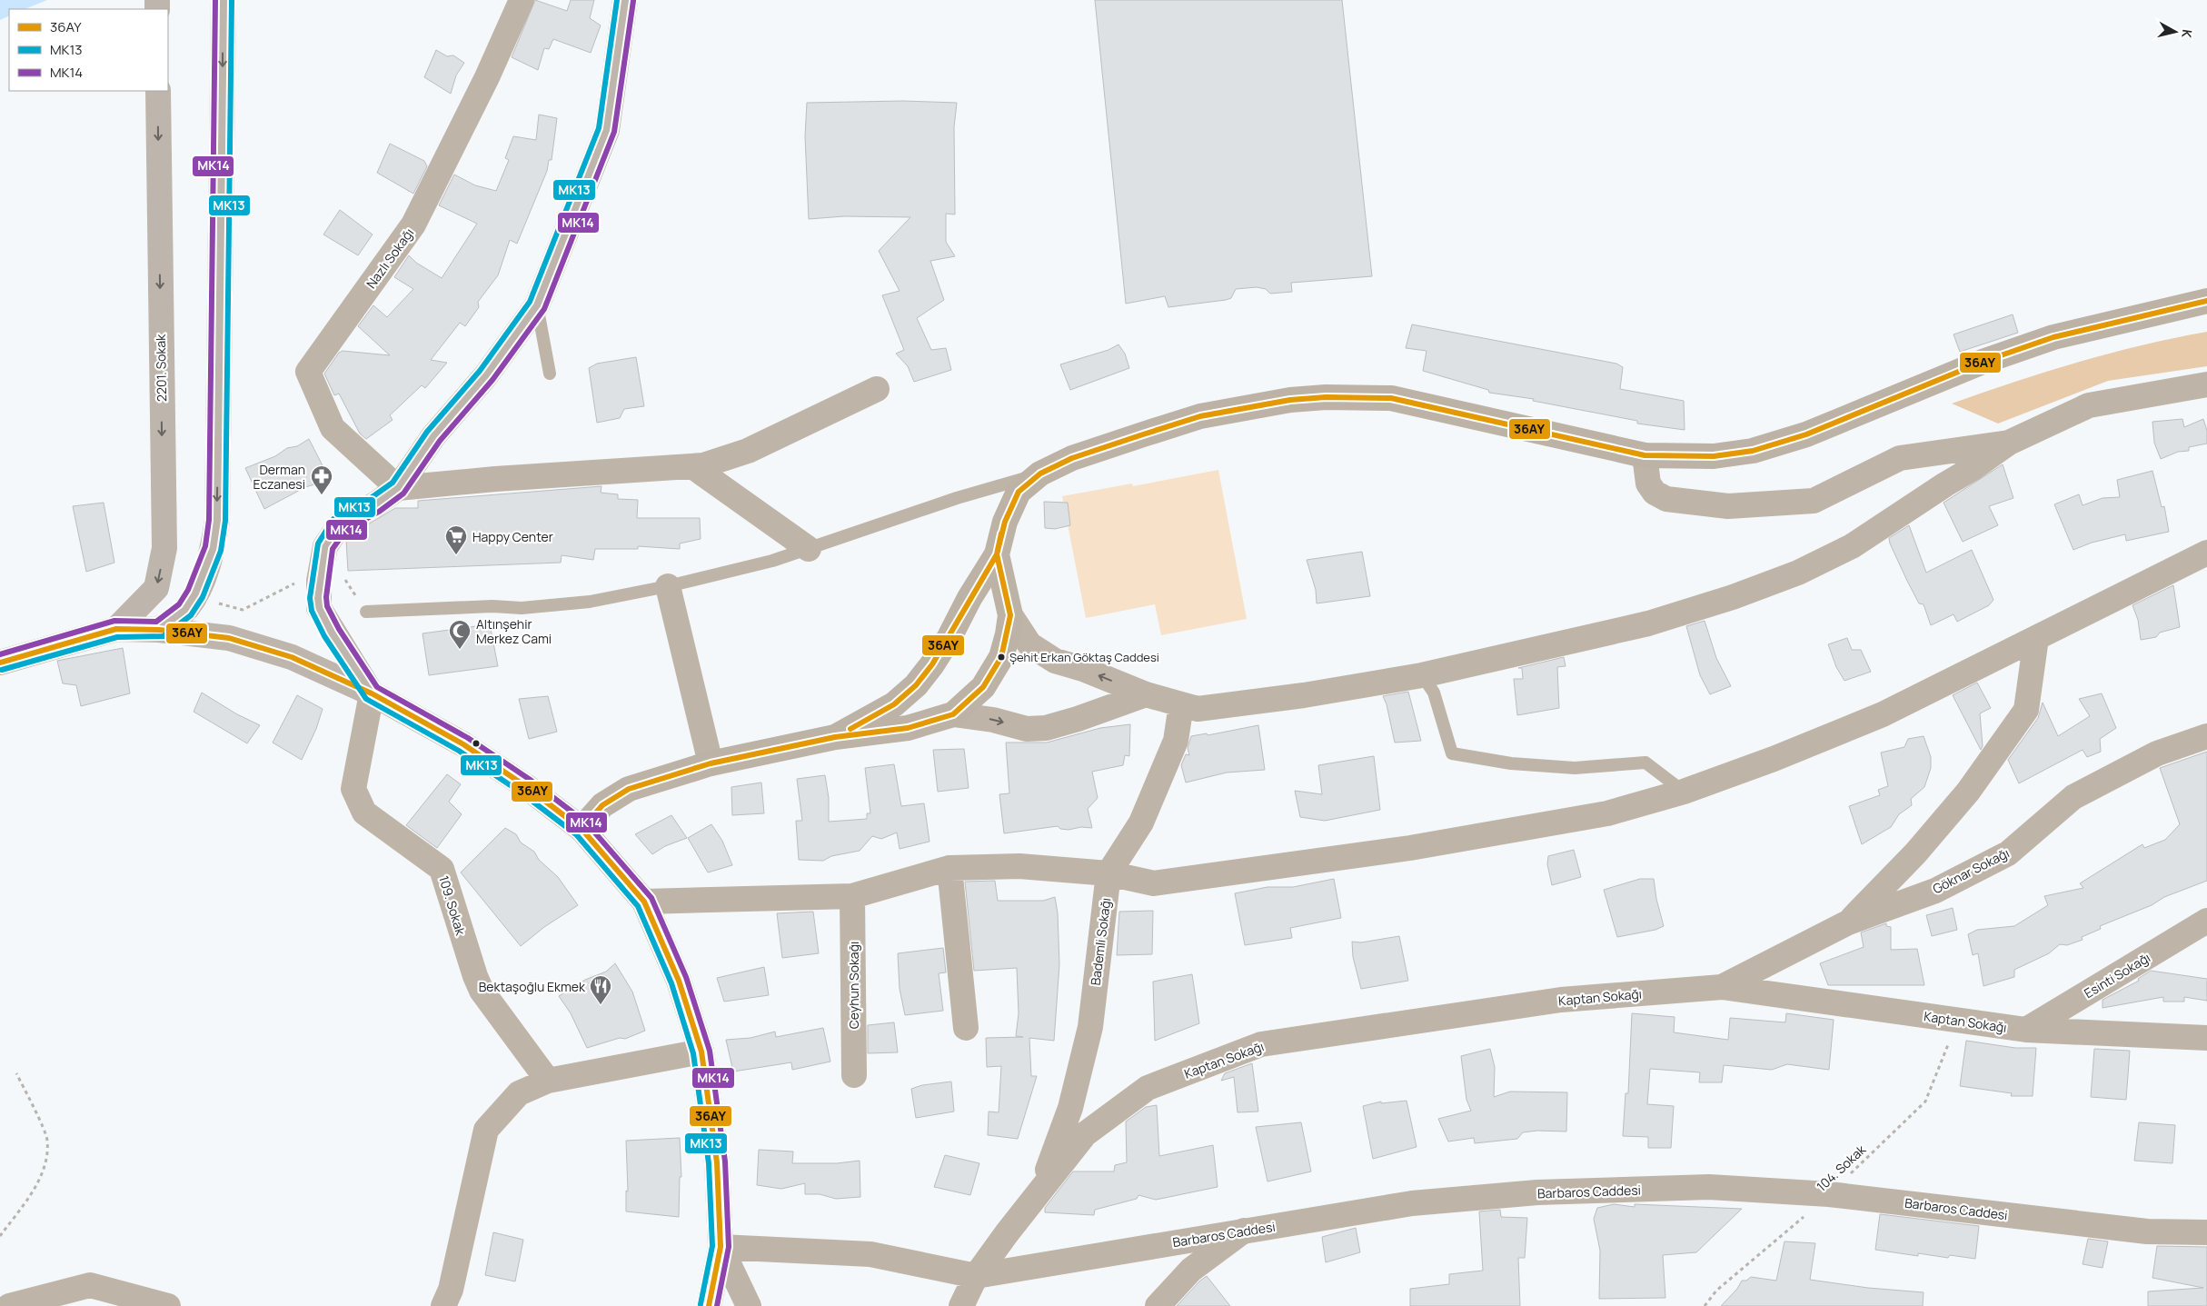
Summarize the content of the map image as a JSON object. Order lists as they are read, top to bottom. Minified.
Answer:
{"streets":{"main road":["2201. Sokak"],"street":["Nazlı Sokağı","Göknar Sokağı","109. Sokak","Bademli Sokağı","Esinti Sokağı","Ceyhun Sokağı","Kaptan Sokağı","Barbaros Caddesi"],"path":["104. Sokak"]},"crossings":[["Göknar Sokağı","Kaptan Sokağı"],["Bademli Sokağı","Kaptan Sokağı"],["Esinti Sokağı","Kaptan Sokağı"],["Kaptan Sokağı","104. Sokak"],["Kaptan Sokağı","Barbaros Caddesi"],["104. Sokak","Barbaros Caddesi"]],"places":{"pharmacy":["Derman Eczanesi"],"supermarket":["Happy Center"],"mosque":["Altınşehir Merkez Cami"],"other":["Şehit Erkan Göktaş Caddesi"],"restaurant":["Bektaşoğlu Ekmek"]},"lines":["transit line MK13","transit line MK14","transit line 36AY"],"legend":["36AY","MK13","MK14"],"north":"right"}
